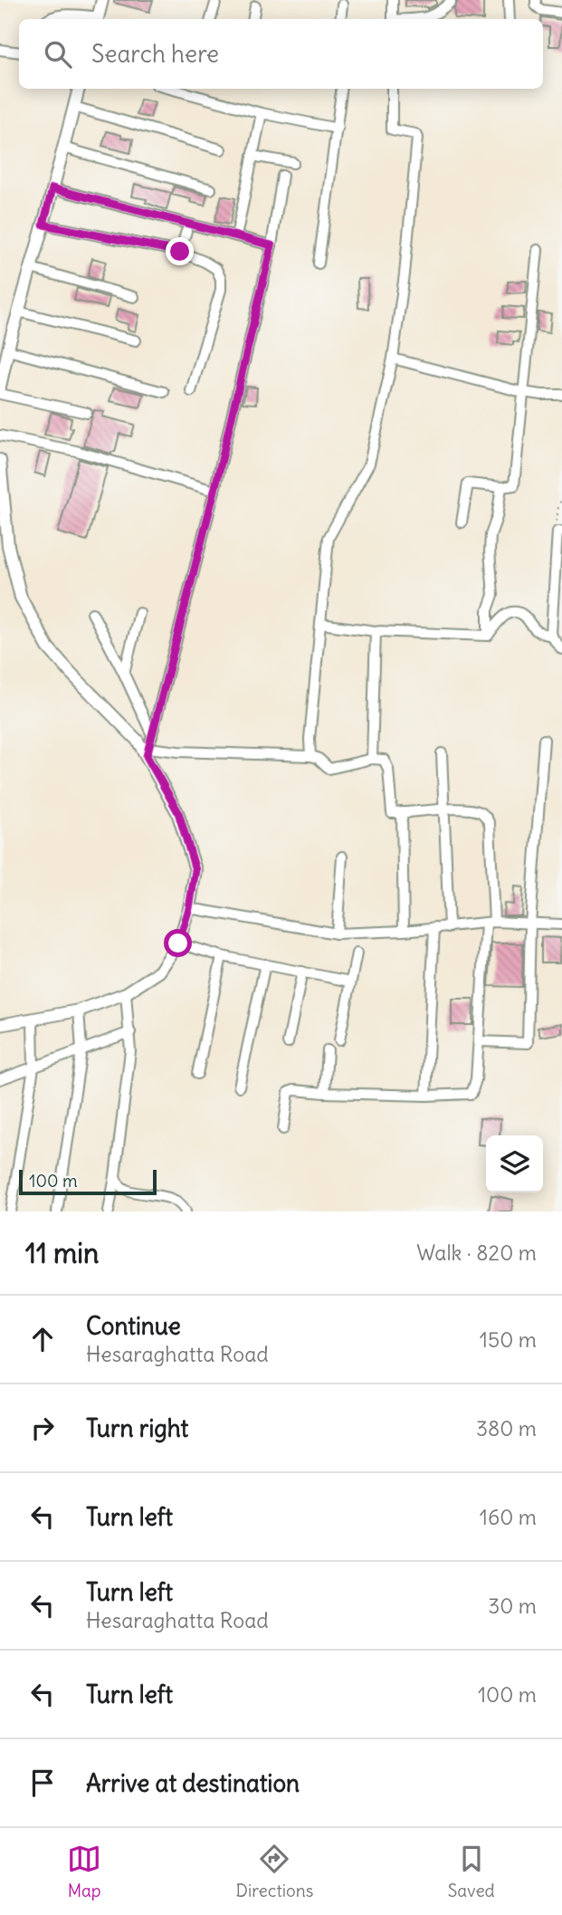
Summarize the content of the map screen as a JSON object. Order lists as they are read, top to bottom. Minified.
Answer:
{"scale_bar":"100 m","page":{"search":"Search here","scale":"100 m","heading":["11 min","Walk · 820 m"],"list":[["Continue","Hesaraghatta Road","150 m"],["Turn right","380 m"],["Turn left","160 m"],["Turn left","Hesaraghatta Road","30 m"],["Turn left","100 m"],"Arrive at destination"],"nav":["Map","Directions","Saved"]}}
